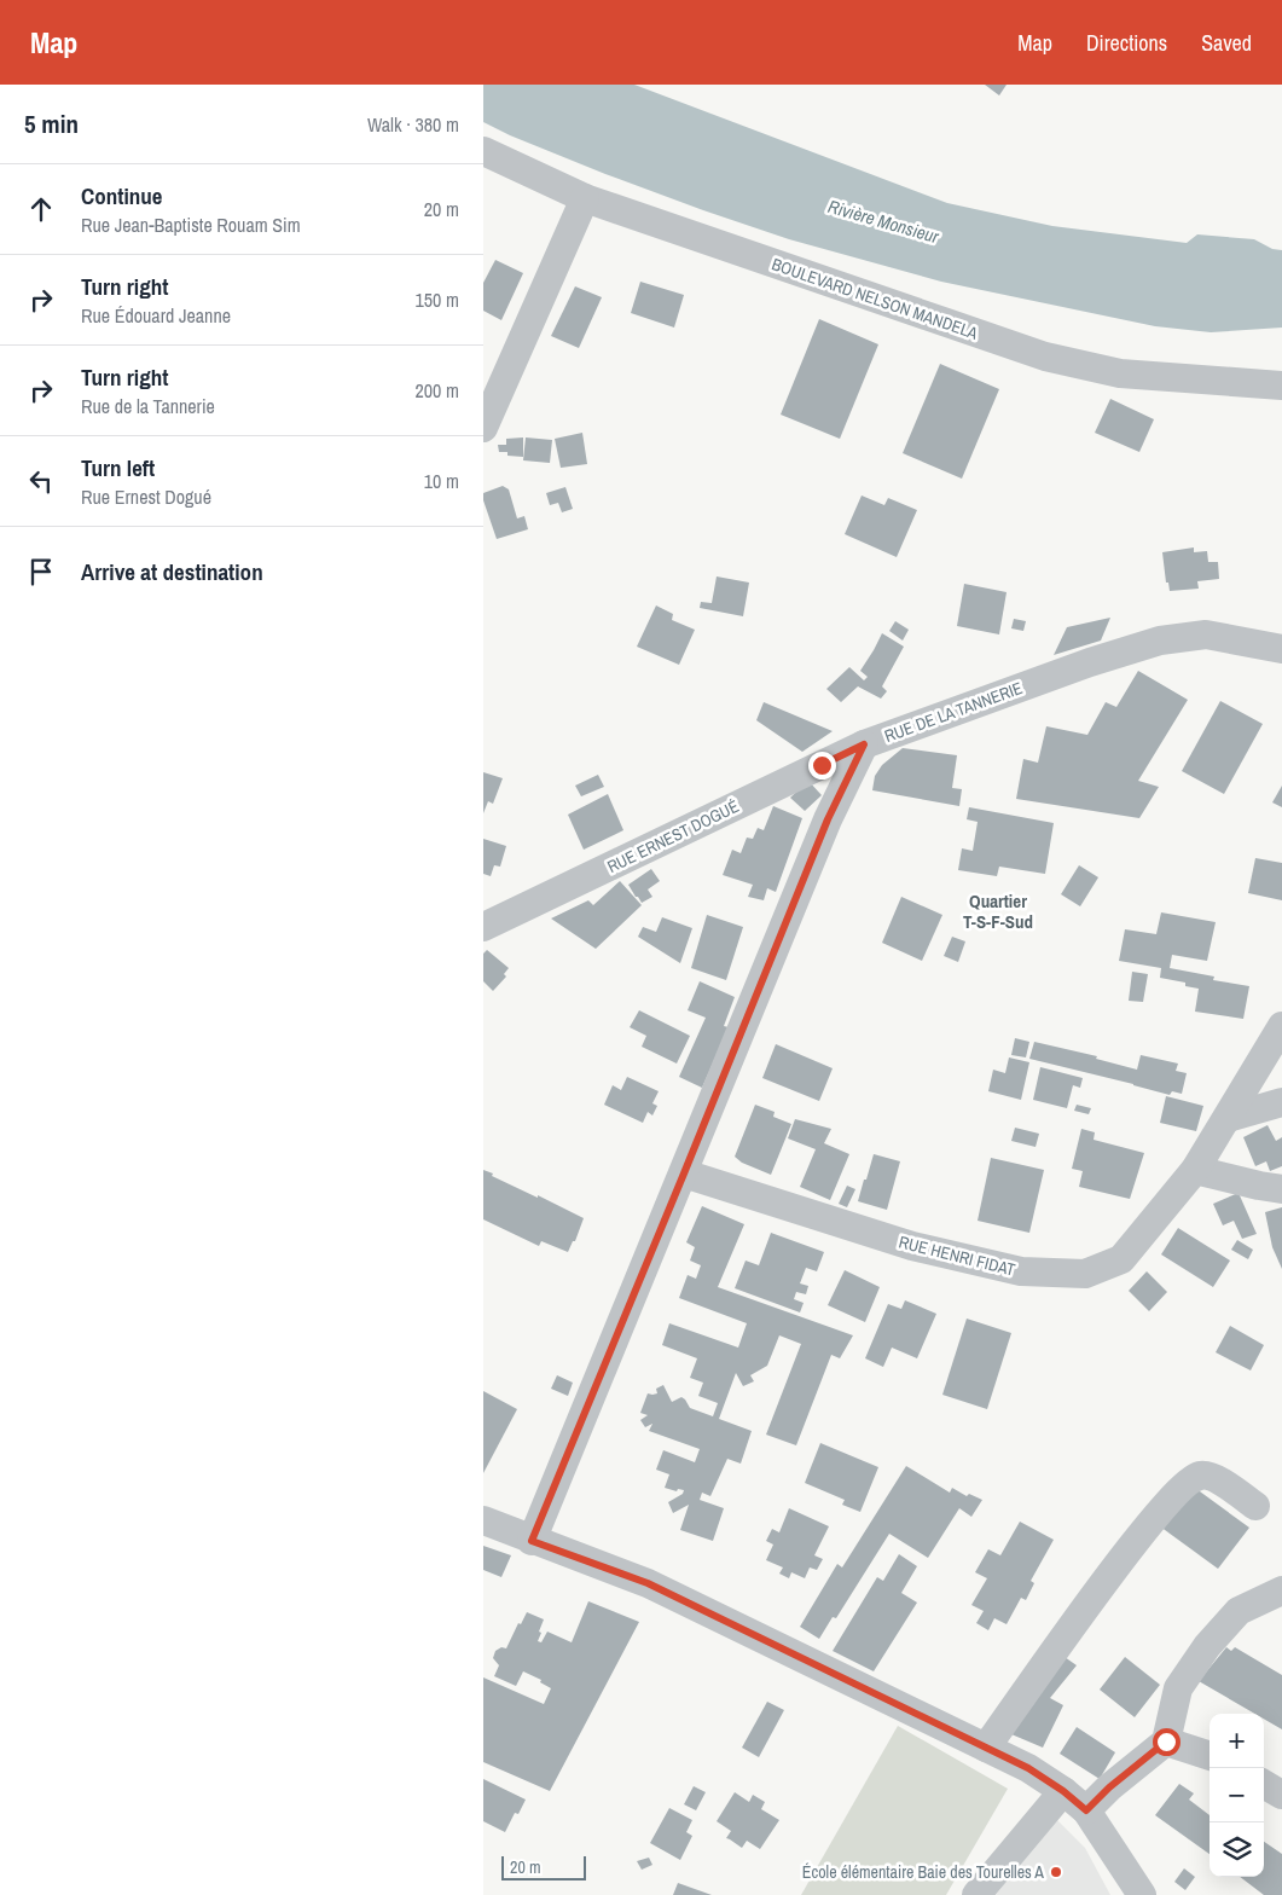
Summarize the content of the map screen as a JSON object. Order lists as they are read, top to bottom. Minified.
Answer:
{"streets":{"street":["BOULEVARD NELSON MANDELA","RUE DE LA TANNERIE","RUE ERNEST DOGUÉ","RUE HENRI FIDAT"]},"crossings":[["RUE DE LA TANNERIE","RUE ERNEST DOGUÉ"],["RUE DE LA TANNERIE","RUE HENRI FIDAT"]],"districts":["Quartier T-S-F-Sud"],"water":["Rivière Monsieur"],"places":["École élémentaire Baie des Tourelles A"],"scale_bar":"20 m","page":{"header":"Map","nav":["Map","Directions","Saved"],"heading":["5 min","Walk · 380 m"],"list":[["Continue","Rue Jean-Baptiste Rouam Sim","20 m"],["Turn right","Rue Édouard Jeanne","150 m"],["Turn right","Rue de la Tannerie","200 m"],["Turn left","Rue Ernest Dogué","10 m"],"Arrive at destination"],"map_buttons":["+","−"],"scale":"20 m"}}
